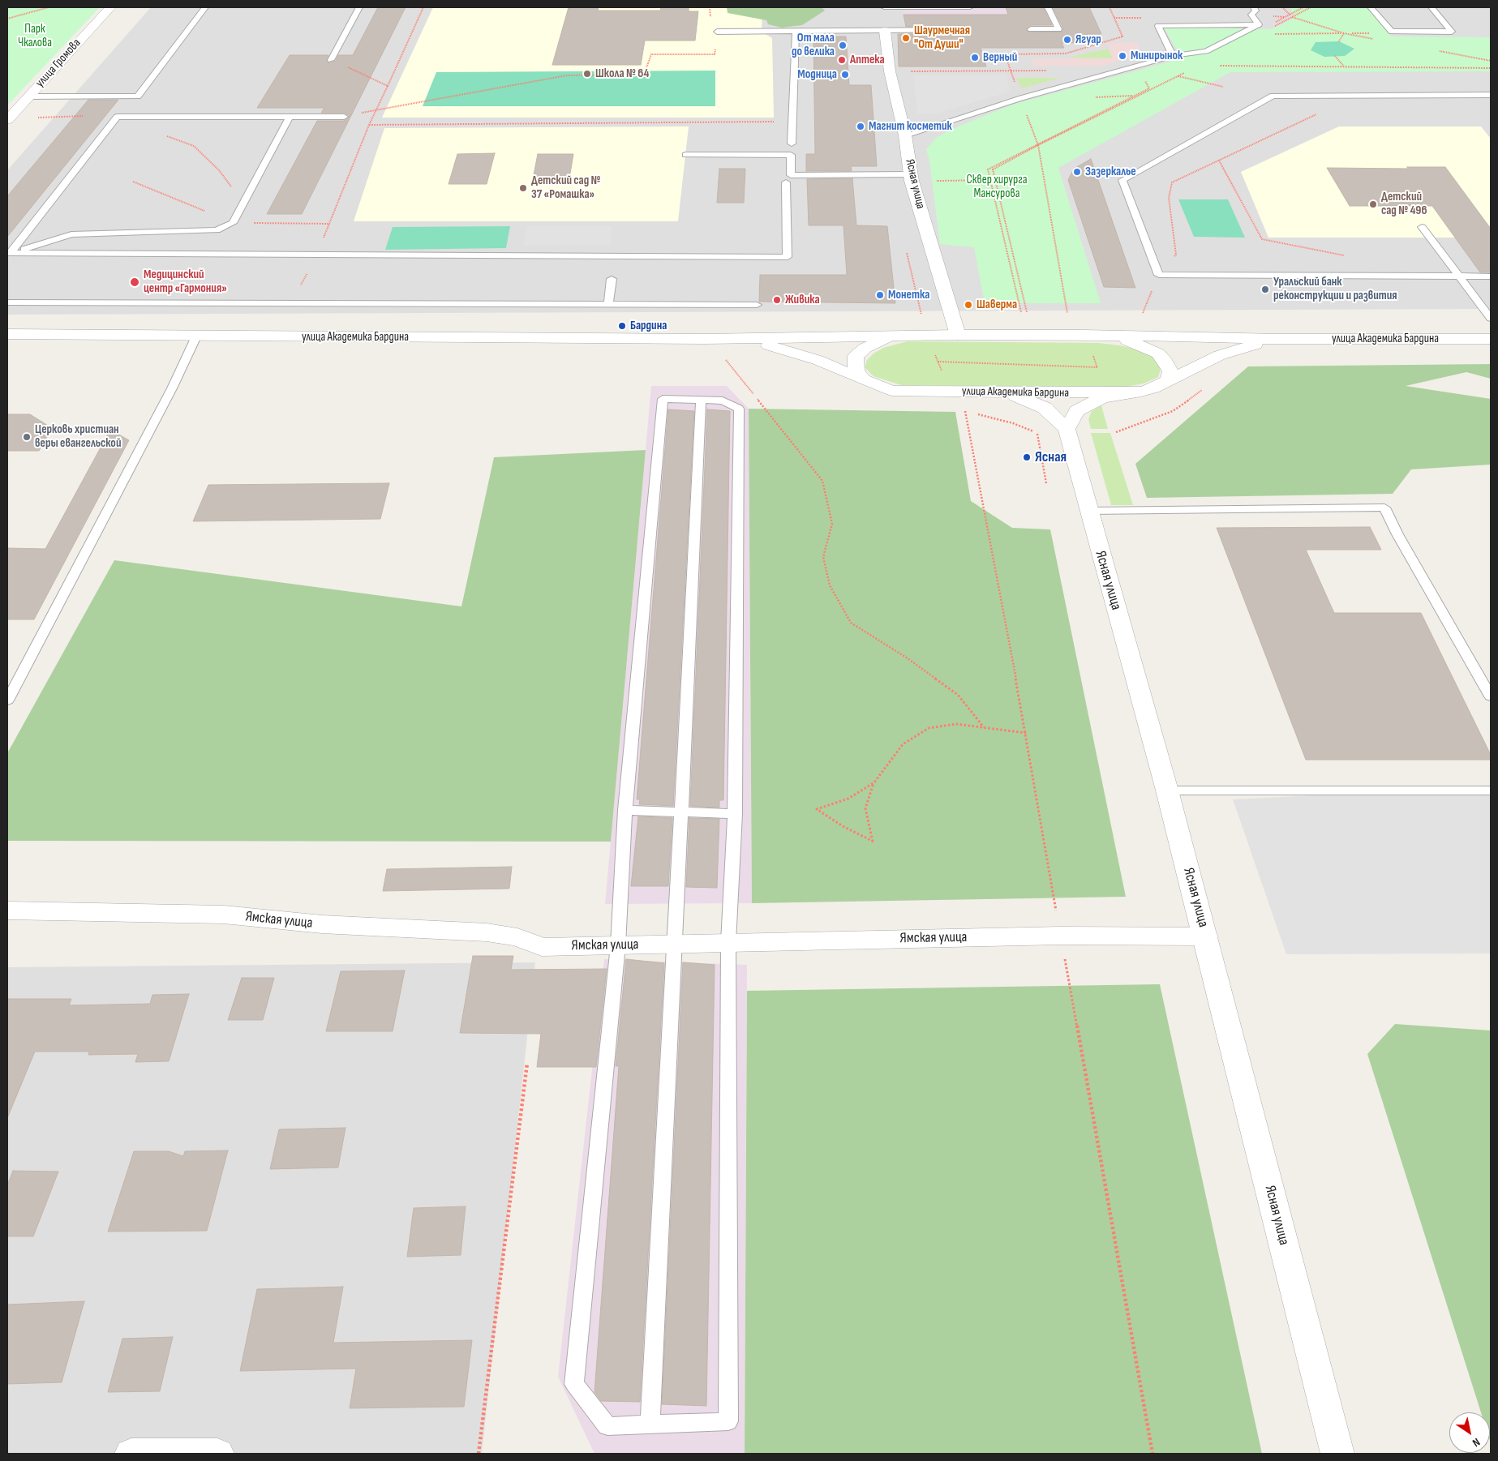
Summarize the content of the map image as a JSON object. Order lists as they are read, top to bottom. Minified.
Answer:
{"streets":{"street":["улица Громова","Ясная улица","улица Академика Бардина","Ямская улица"]},"crossings":[["Ясная улица","улица Академика Бардина"],["Ясная улица","Ямская улица"]],"parks":["Парк Чкалова","Сквер хирурга Мансурова"],"places":["Шаурмечная \"От Души\"","Ягуар","От мала до велика","Минирынок","Верный","Аптека","Школа № 64","Модница","Магнит косметик","Зазеркалье","Детский сад № 37 «Ромашка»","Детский сад № 496","Медицинский центр «Гармония»","Уральский банк реконструкции и развития","Монетка","Живика","Шаверма","Бардина","Церковь христиан веры евангельской","Ясная"],"north":"bottom right"}
